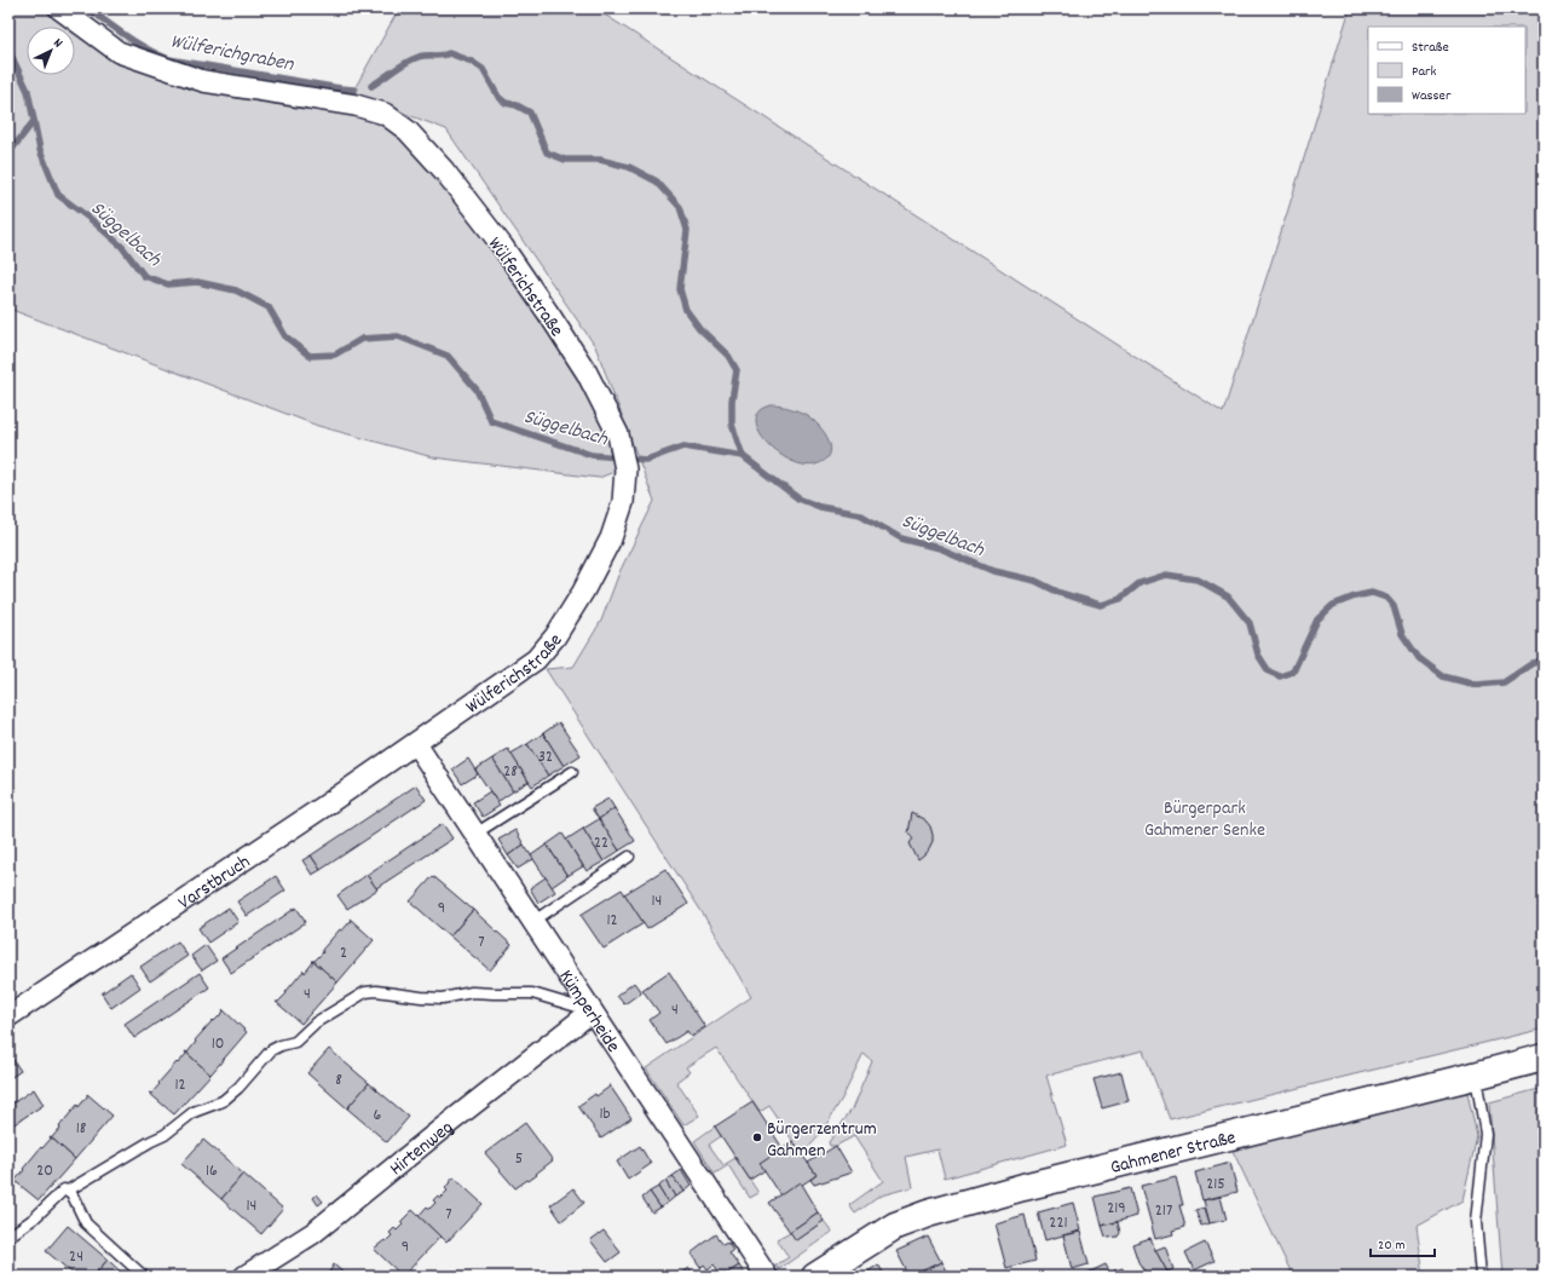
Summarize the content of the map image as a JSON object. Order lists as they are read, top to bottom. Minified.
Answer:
{"streets":{"main road":["Gahmener Straße"],"street":["Wülferichstraße","Varstbruch","Kümperheide","Hirtenweg"]},"crossings":[["Wülferichstraße","Varstbruch"],["Wülferichstraße","Kümperheide"],["Varstbruch","Kümperheide"],["Kümperheide","Hirtenweg"]],"water":["Wülferichgraben","Süggelbach"],"parks":["Bürgerpark Gahmener Senke"],"places":["Bürgerzentrum Gahmen"],"house_numbers":["32","28","22","14","9","12","7","2","4","4","10","8","12","1b","6","18","5","20","16","215","14","219","217","7","221","9","24"],"legend":["Straße","Park","Wasser"],"scale_bar":"20 m","north":"top right"}
